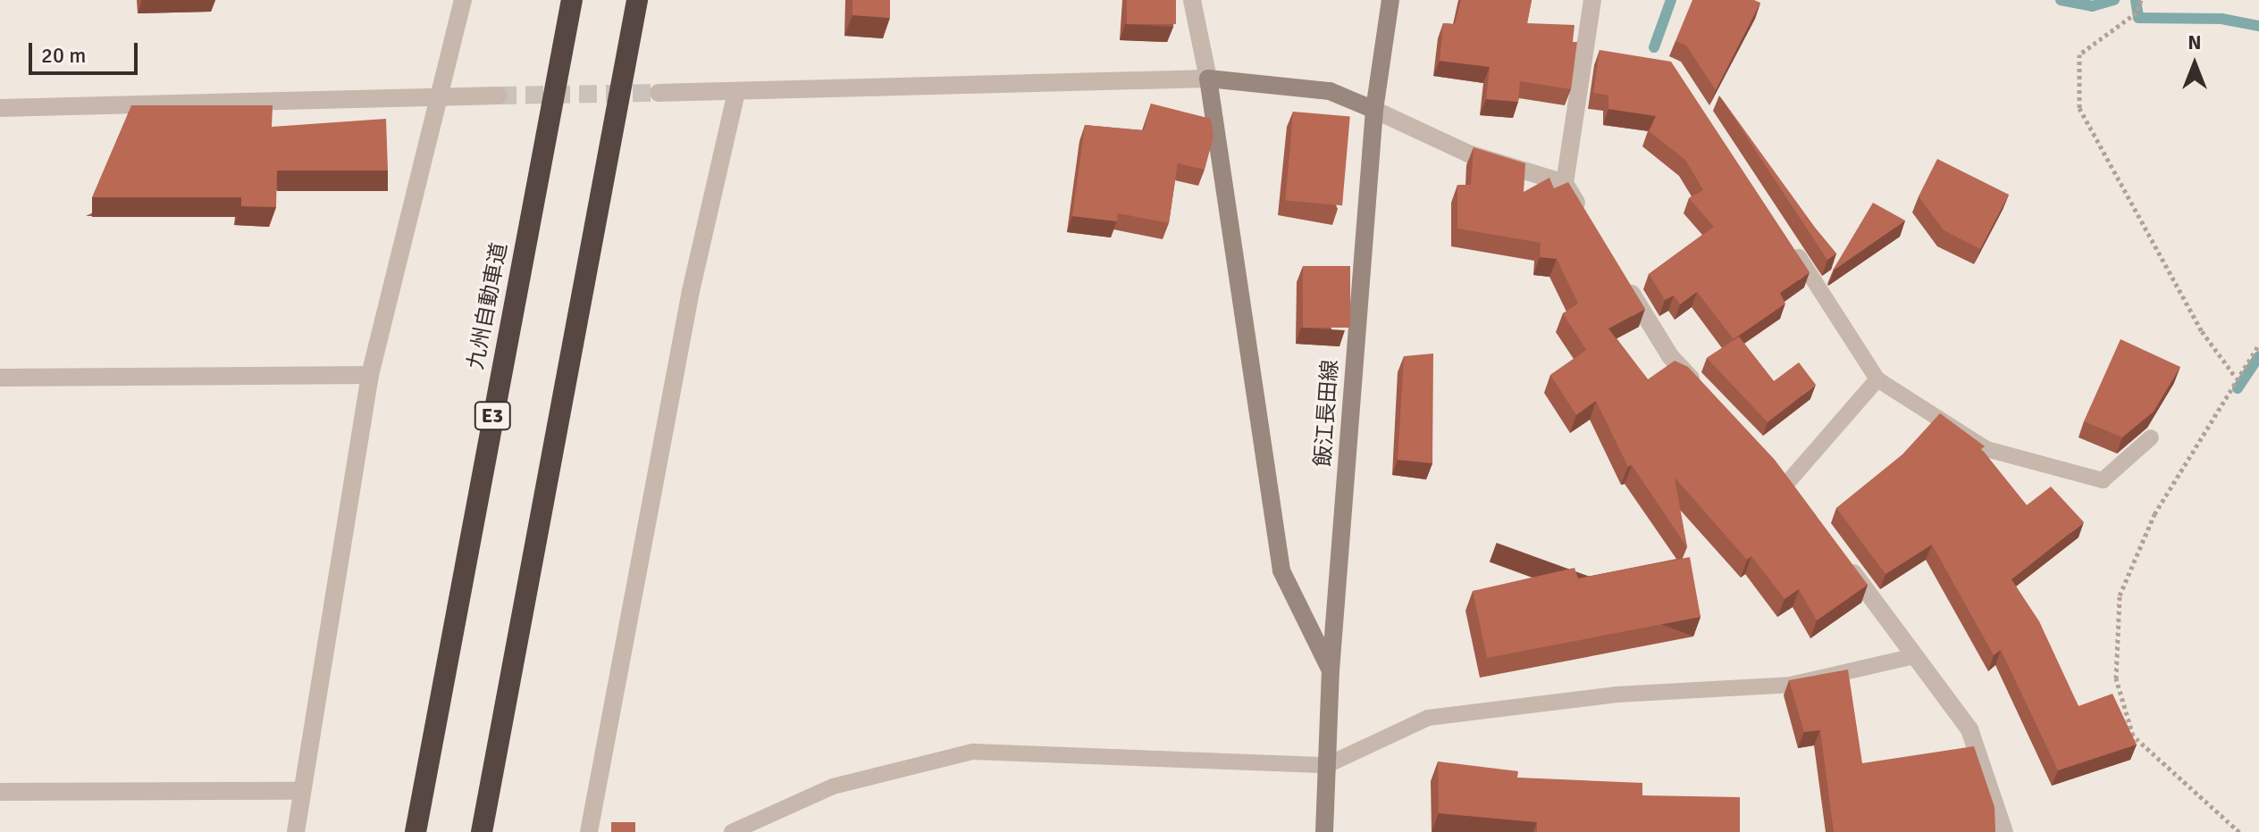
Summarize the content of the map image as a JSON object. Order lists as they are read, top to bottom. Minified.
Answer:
{"streets":{"highway":["九州自動車道","E3"],"main road":["飯江長田線"]},"scale_bar":"20 m","north":"top"}
